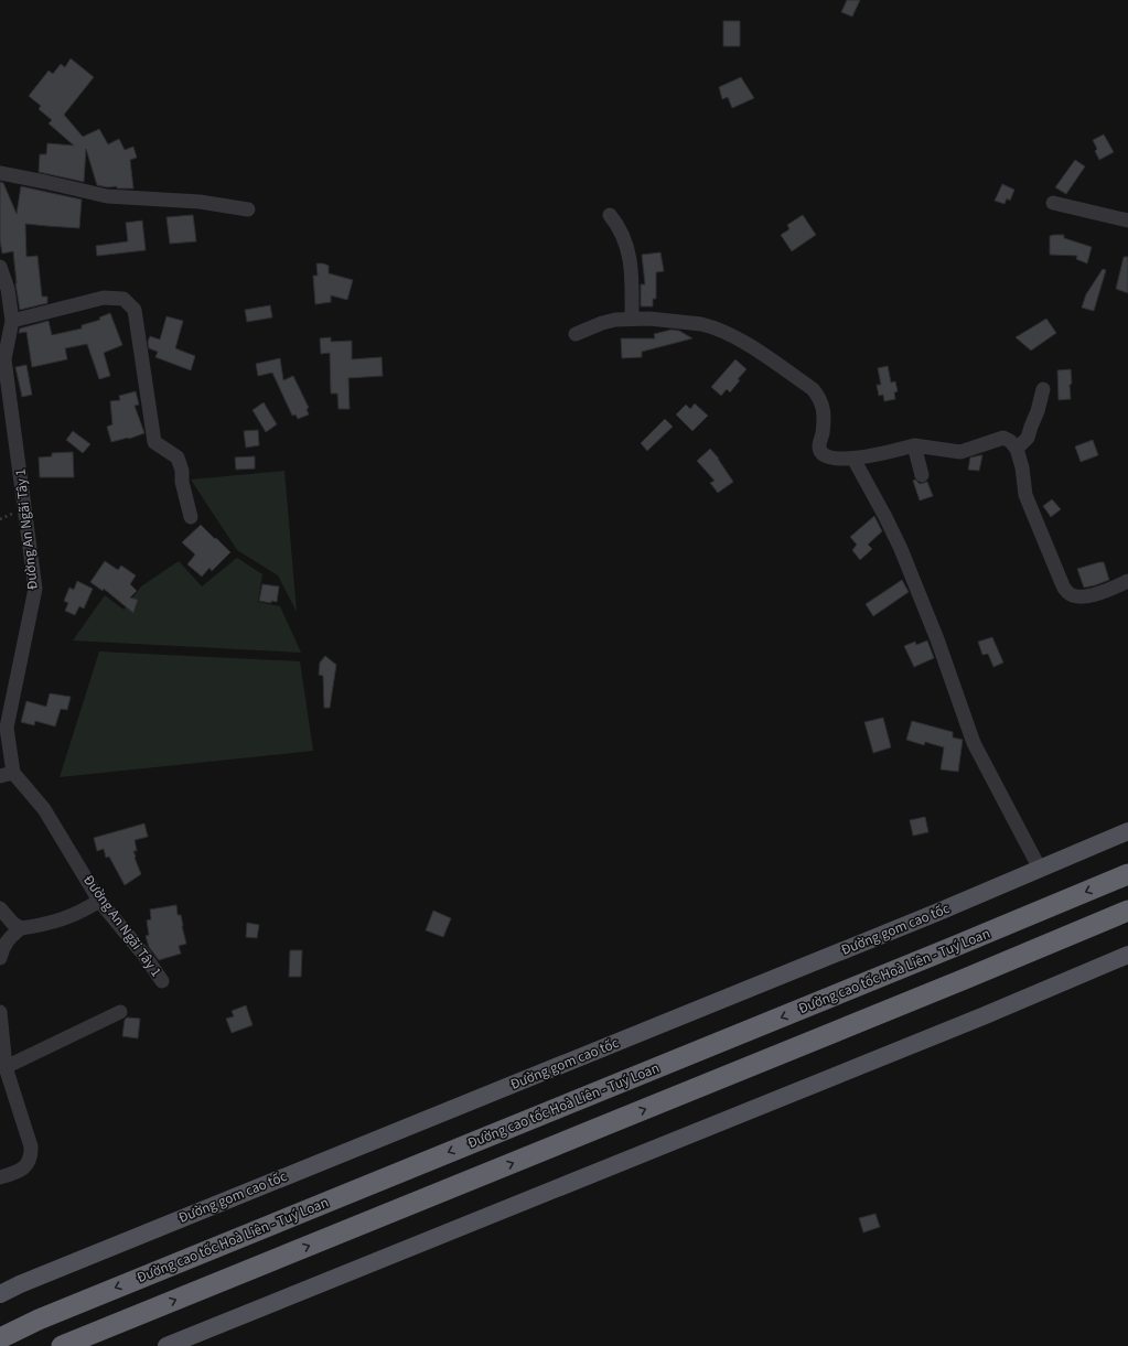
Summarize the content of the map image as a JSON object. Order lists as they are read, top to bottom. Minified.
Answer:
{"streets":{"highway":["Đường cao tốc Hoà Liên - Tuý Loan"],"main road":["Đường gom cao tốc"],"street":["Đường An Ngãi Tây 1"]}}
